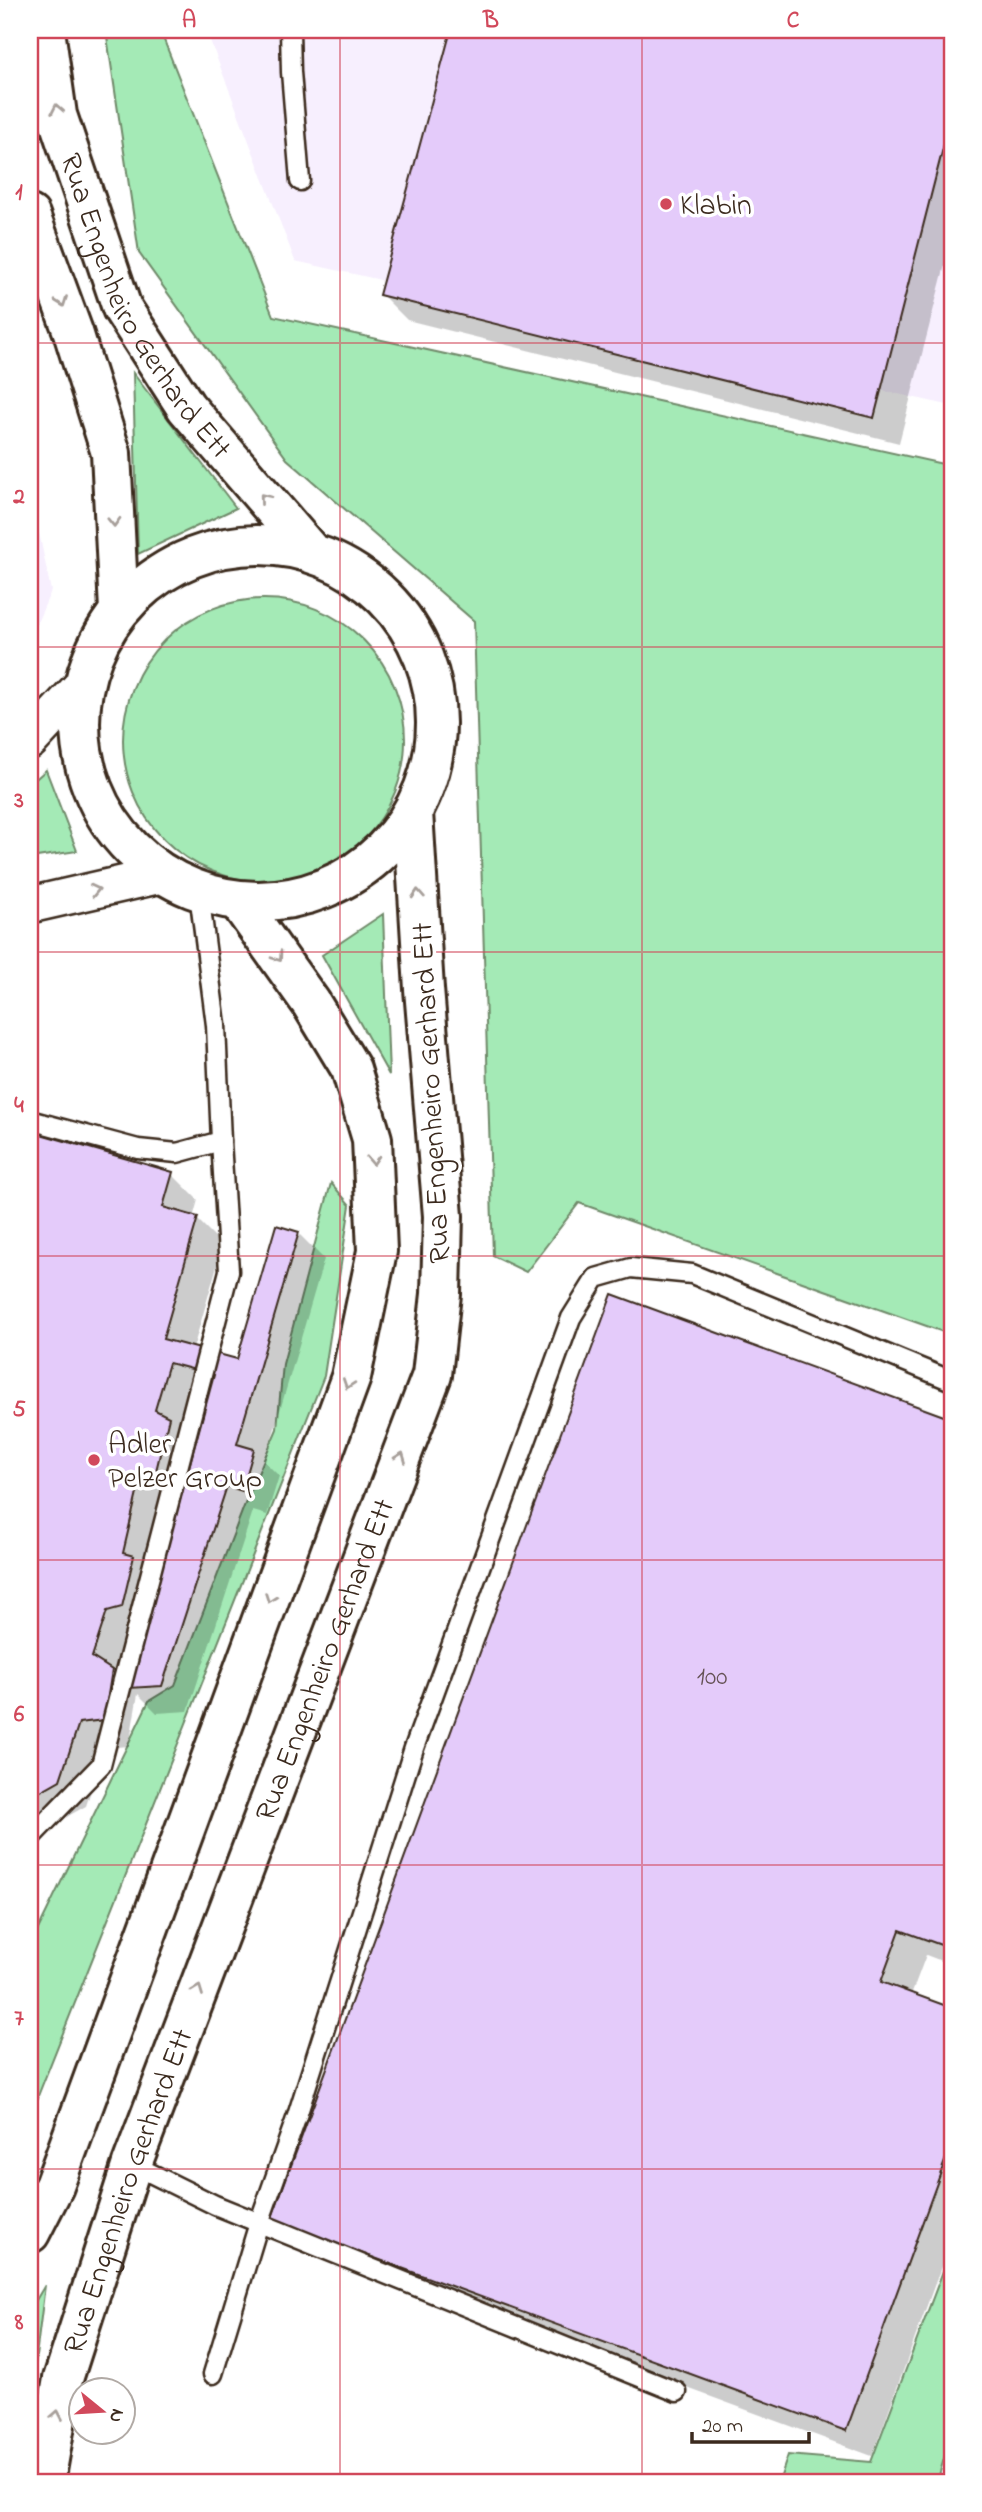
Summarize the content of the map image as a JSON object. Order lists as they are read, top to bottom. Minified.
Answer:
{"streets":{"main road":["Rua Engenheiro Gerhard Ett"]},"places":["Klabin","Adler Pelzer Group"],"house_numbers":["100"],"scale_bar":"20 m","north":"right","grid":{"columns":["A","B","C"],"rows":["1","2","3","4","5","6","7","8"]}}
